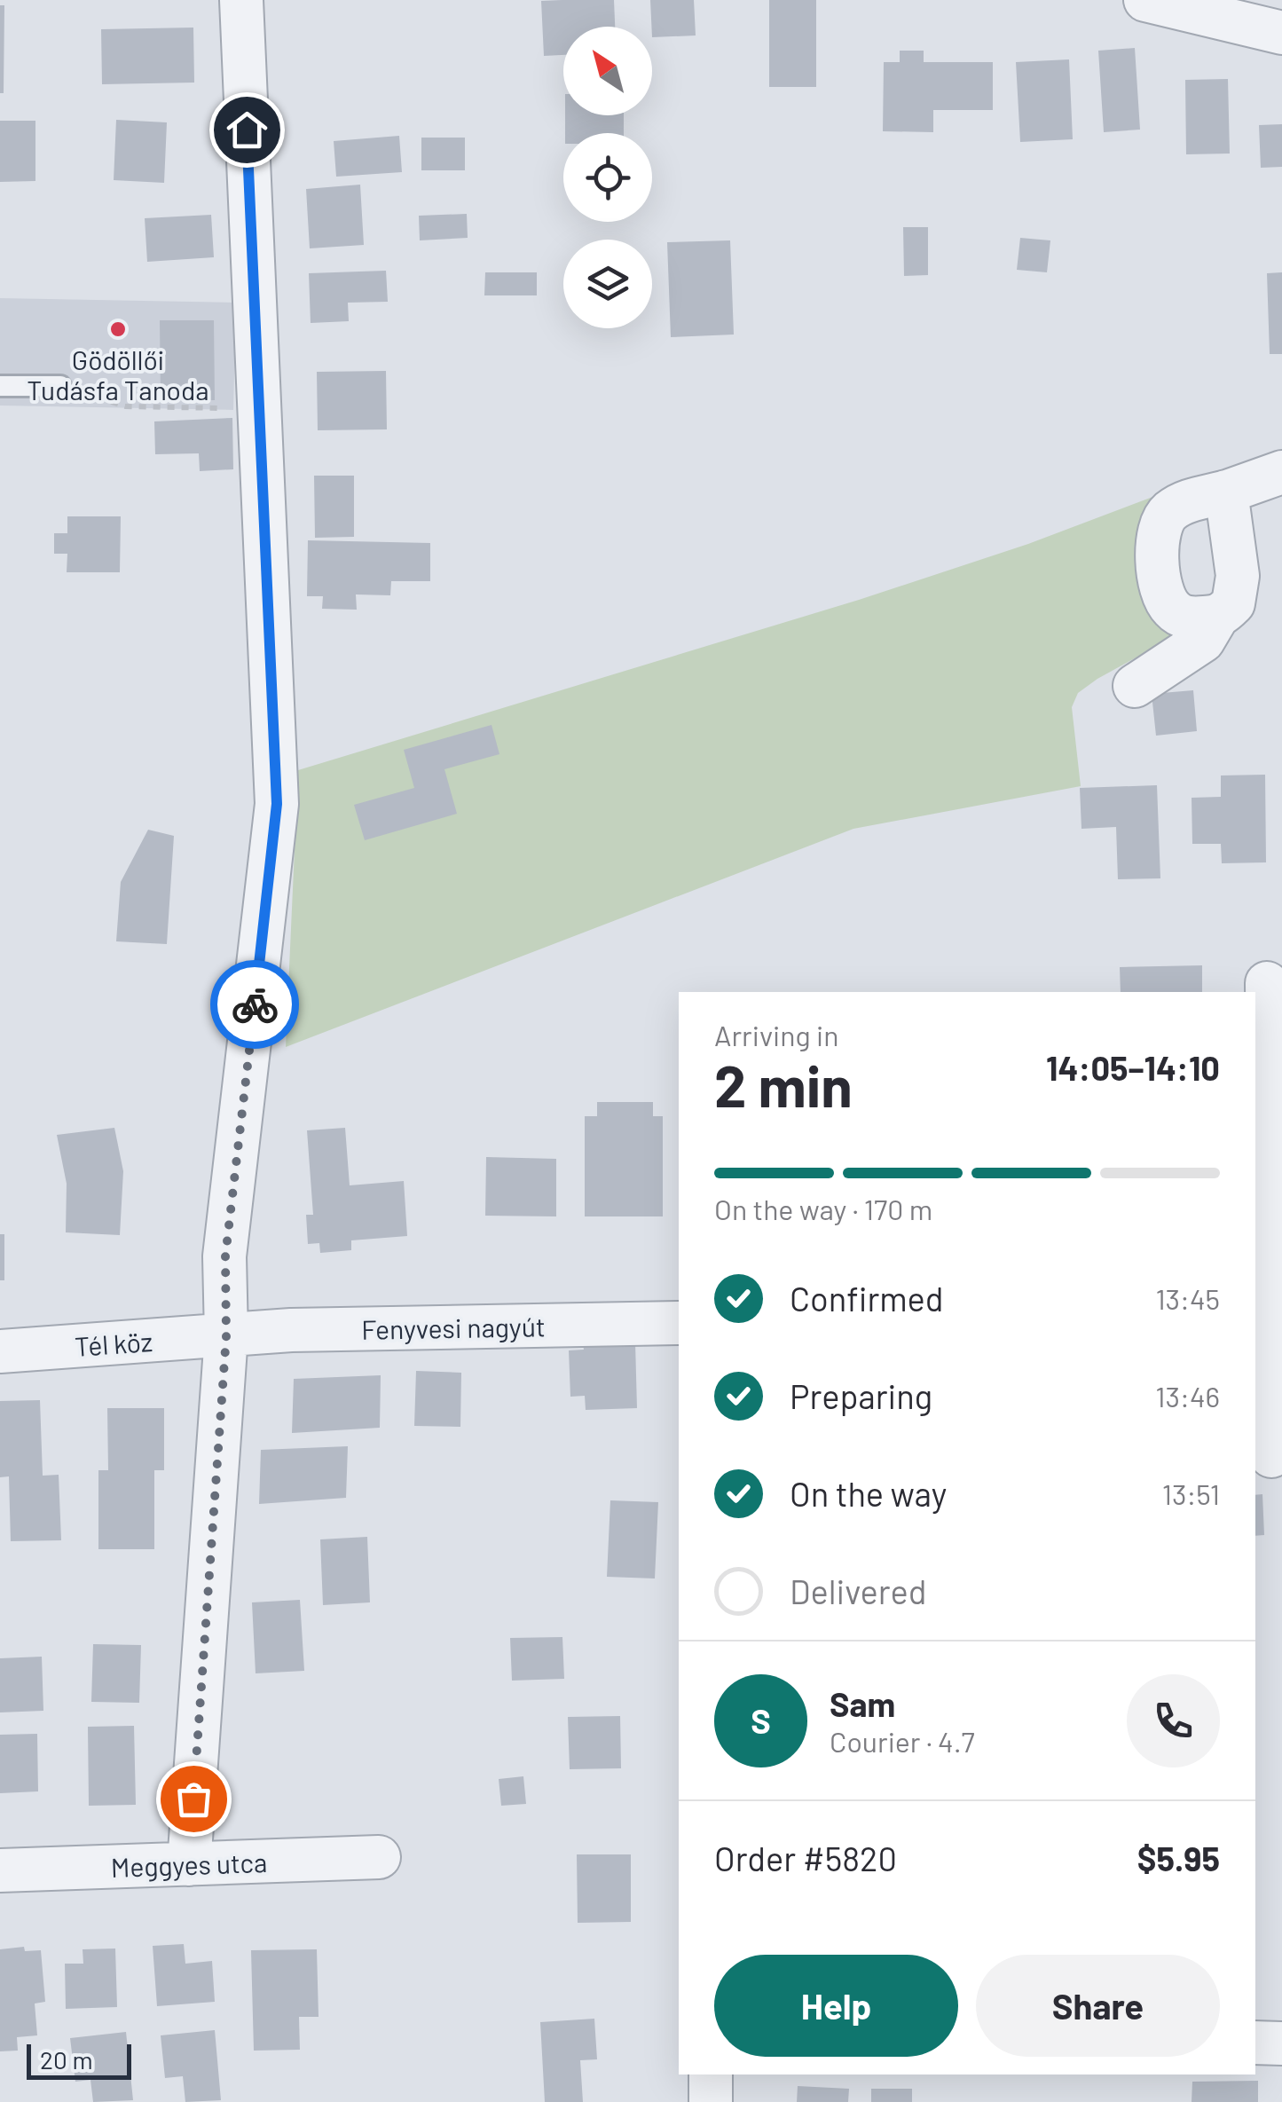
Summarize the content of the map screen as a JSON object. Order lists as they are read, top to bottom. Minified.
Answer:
{"streets":{"street":["Fenyvesi nagyút","Tél köz","Meggyes utca"]},"crossings":[["Fenyvesi nagyút","Tél köz"]],"places":["Gödöllői Tudásfa Tanoda"],"scale_bar":"20 m","north":"top left","page":{"heading":["2 min","Arriving in","14:05–14:10"],"panel":["Sam","Courier · 4.7","Order #5820","$5.95"],"bar":"On the way · 170 m","list":[["Confirmed","13:45"],["Preparing","13:46"],["On the way","13:51"],"Delivered"],"round":"S","buttons":["Help","Share"],"scale":"20 m"}}
